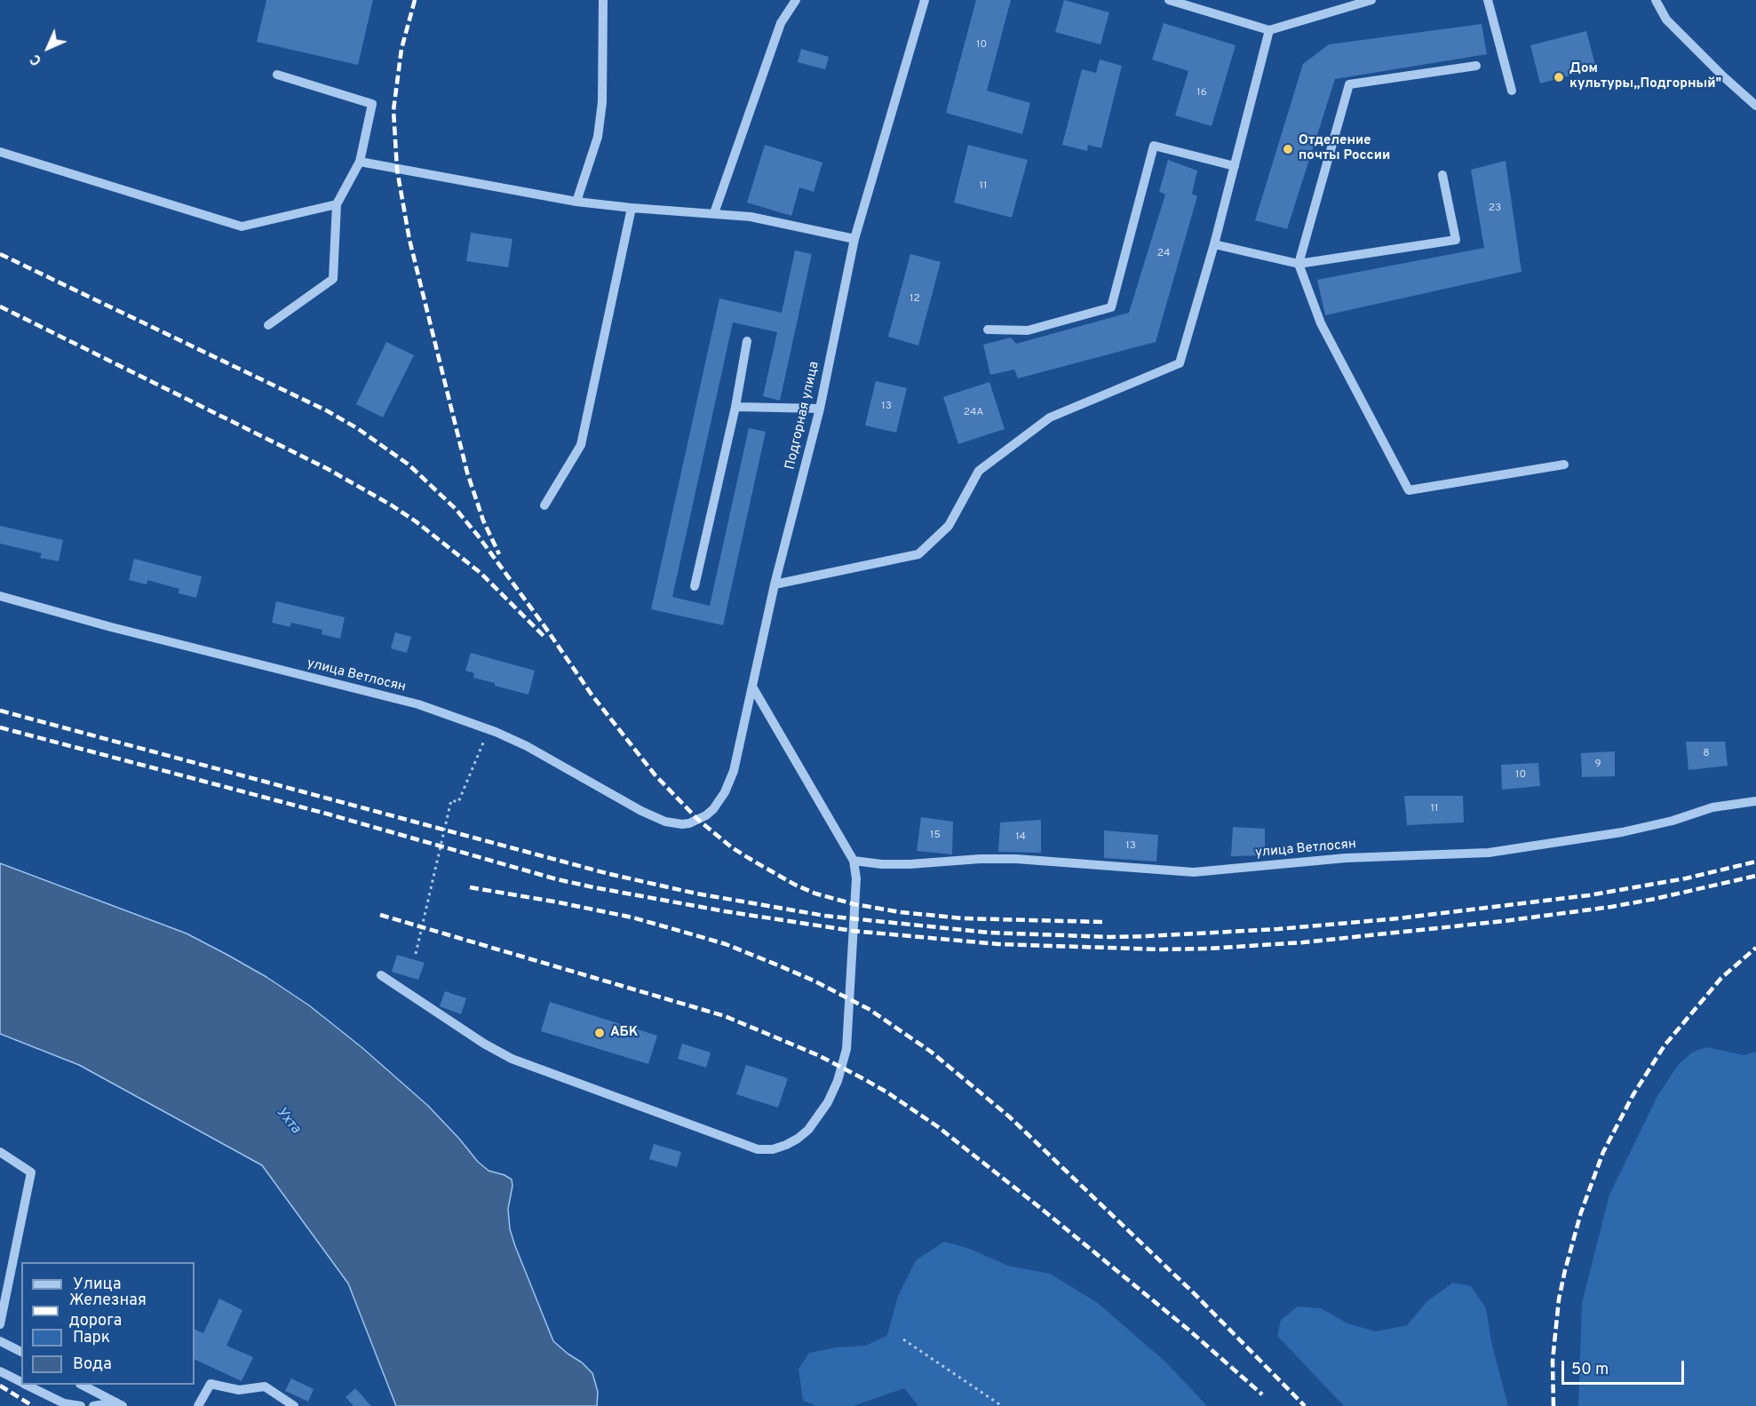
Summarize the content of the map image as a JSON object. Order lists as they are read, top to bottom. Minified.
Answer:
{"streets":{"street":["Подгорная улица","улица Ветлосян"]},"crossings":[["Подгорная улица","улица Ветлосян"]],"water":["Ухта"],"places":["Дом культуры,,Подгорный\"","Отделение почты России","АБК"],"house_numbers":["10","16","11","23","24","12","13","24А","8","9","10","11","15","14","13"],"legend":["Улица","Железная дорога","Парк","Вода"],"scale_bar":"50 m","north":"bottom left"}
